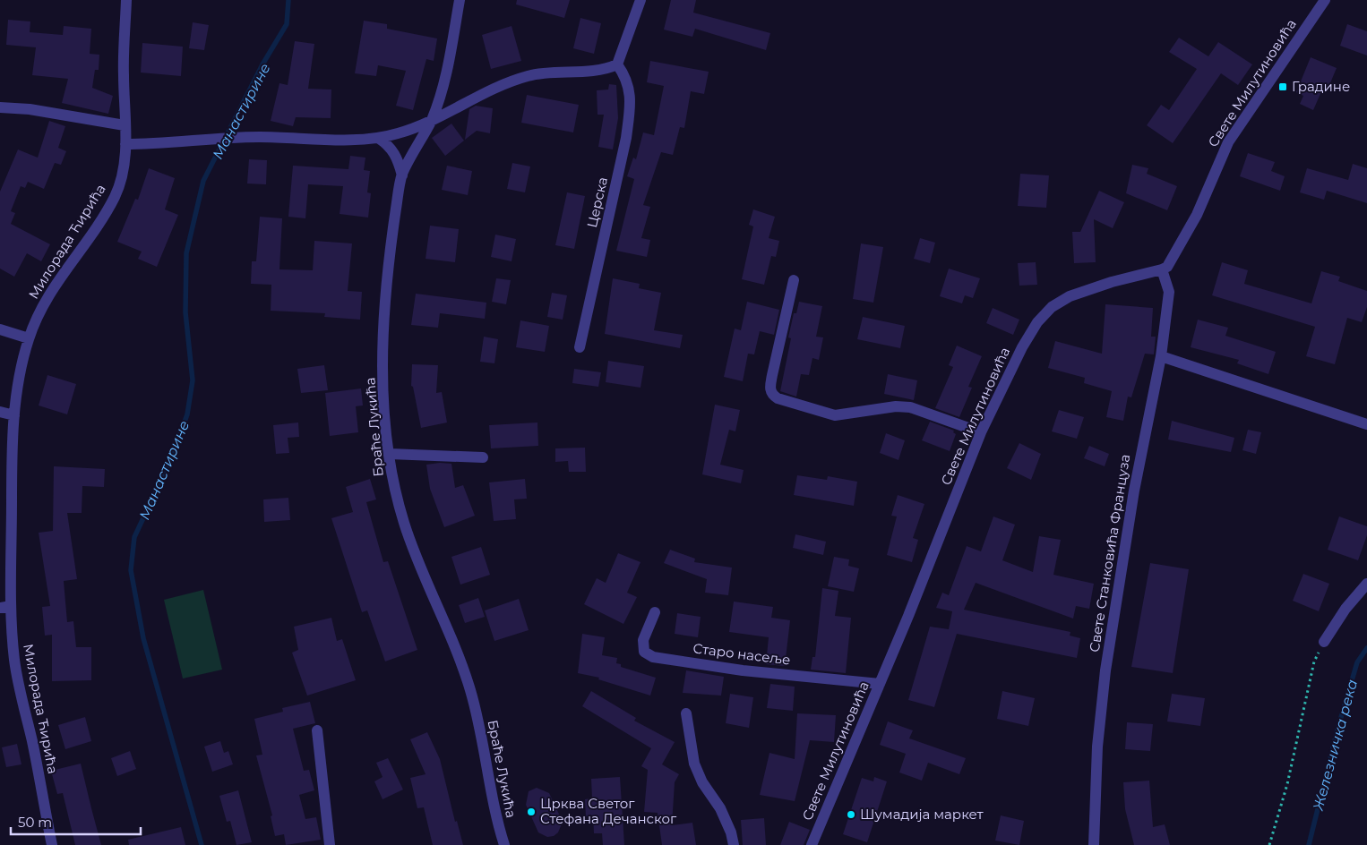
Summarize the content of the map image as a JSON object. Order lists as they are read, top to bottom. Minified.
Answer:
{"streets":{"street":["Свете Милутиновића","Церска","Милорада Ћирића","Браће Лукића","Свете Станковића Француза","Старо насеље"]},"crossings":[["Свете Милутиновића","Свете Станковића Француза"],["Свете Милутиновића","Старо насеље"]],"water":["Манастирине","Железничка река"],"places":{"transit":["Градине"],"other":["Црква Светог Стефана Дечанског","Шумадија маркет"]},"scale_bar":"50 m"}
